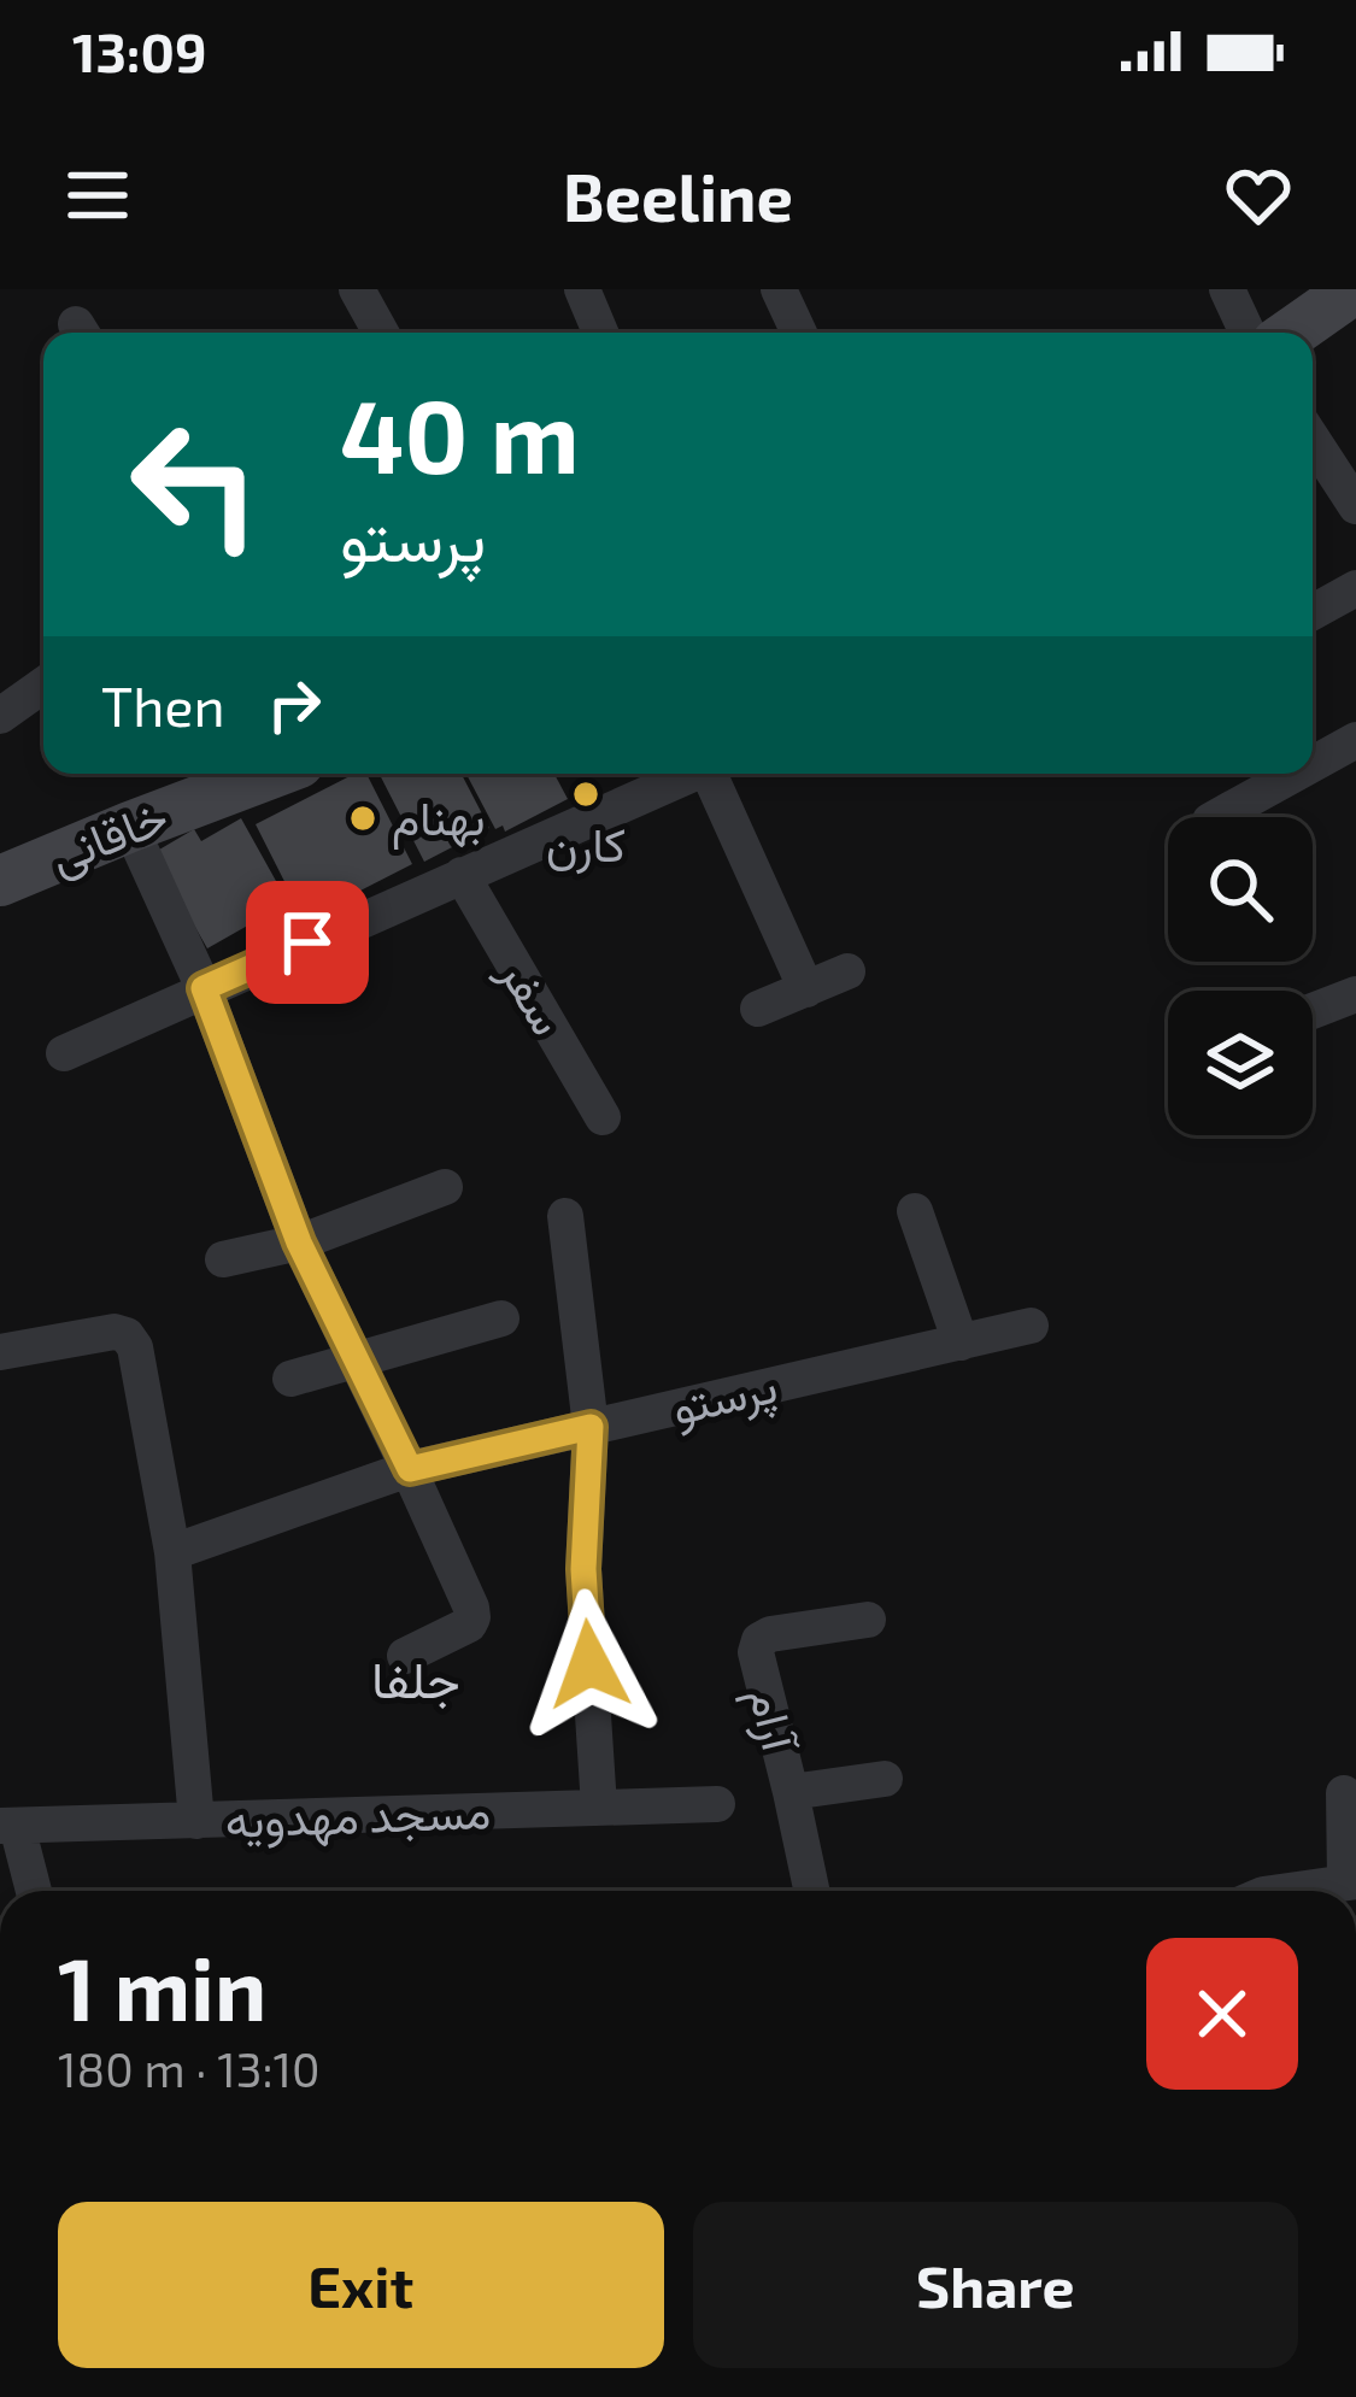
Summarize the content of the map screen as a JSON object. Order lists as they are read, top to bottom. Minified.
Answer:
{"streets":{"street":["خاقانی","سفر","پرستو","آرام","مسجد مهدویه"]},"districts":["جلفا"],"places":["کارن","بهنام"],"page":{"status":"13:09","header":"Beeline","turn":["40 m","پرستو"],"then":"Then","heading":["1 min","180 m · 13:10"],"buttons":["Exit","Share"]}}
